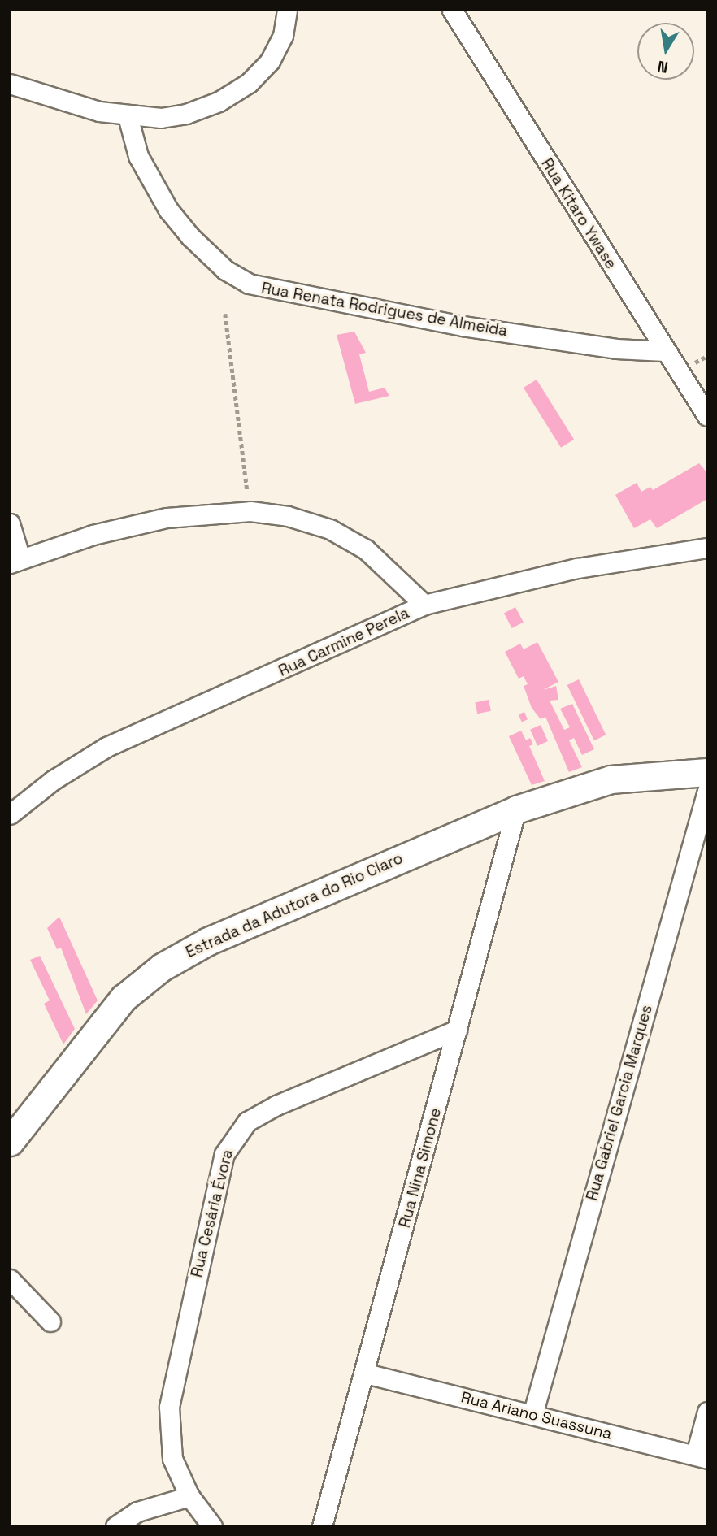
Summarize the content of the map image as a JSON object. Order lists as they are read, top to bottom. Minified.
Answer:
{"streets":{"main road":["Estrada da Adutora do Rio Claro"],"street":["Rua Kitaro Ywase","Rua Renata Rodrigues de Almeida","Rua Carmine Perela","Rua Gabriel Garcia Marques","Rua Nina Simone","Rua Cesária Évora","Rua Ariano Suassuna"]},"crossings":[["Rua Kitaro Ywase","Rua Renata Rodrigues de Almeida"],["Estrada da Adutora do Rio Claro","Rua Nina Simone"],["Rua Gabriel Garcia Marques","Rua Ariano Suassuna"],["Rua Nina Simone","Rua Cesária Évora"],["Rua Nina Simone","Rua Ariano Suassuna"]],"north":"bottom"}
